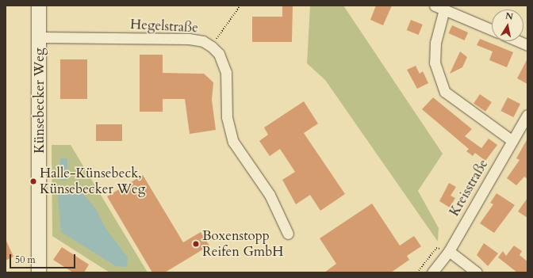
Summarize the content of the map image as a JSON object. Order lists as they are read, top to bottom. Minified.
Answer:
{"streets":{"street":["Hegelstraße","Künsebecker Weg","Kreisstraße"]},"crossings":[["Hegelstraße","Künsebecker Weg"]],"places":["Halle-Künsebeck, Künsebecker Weg","Boxenstopp Reifen GmbH"],"scale_bar":"50 m","north":"top"}
